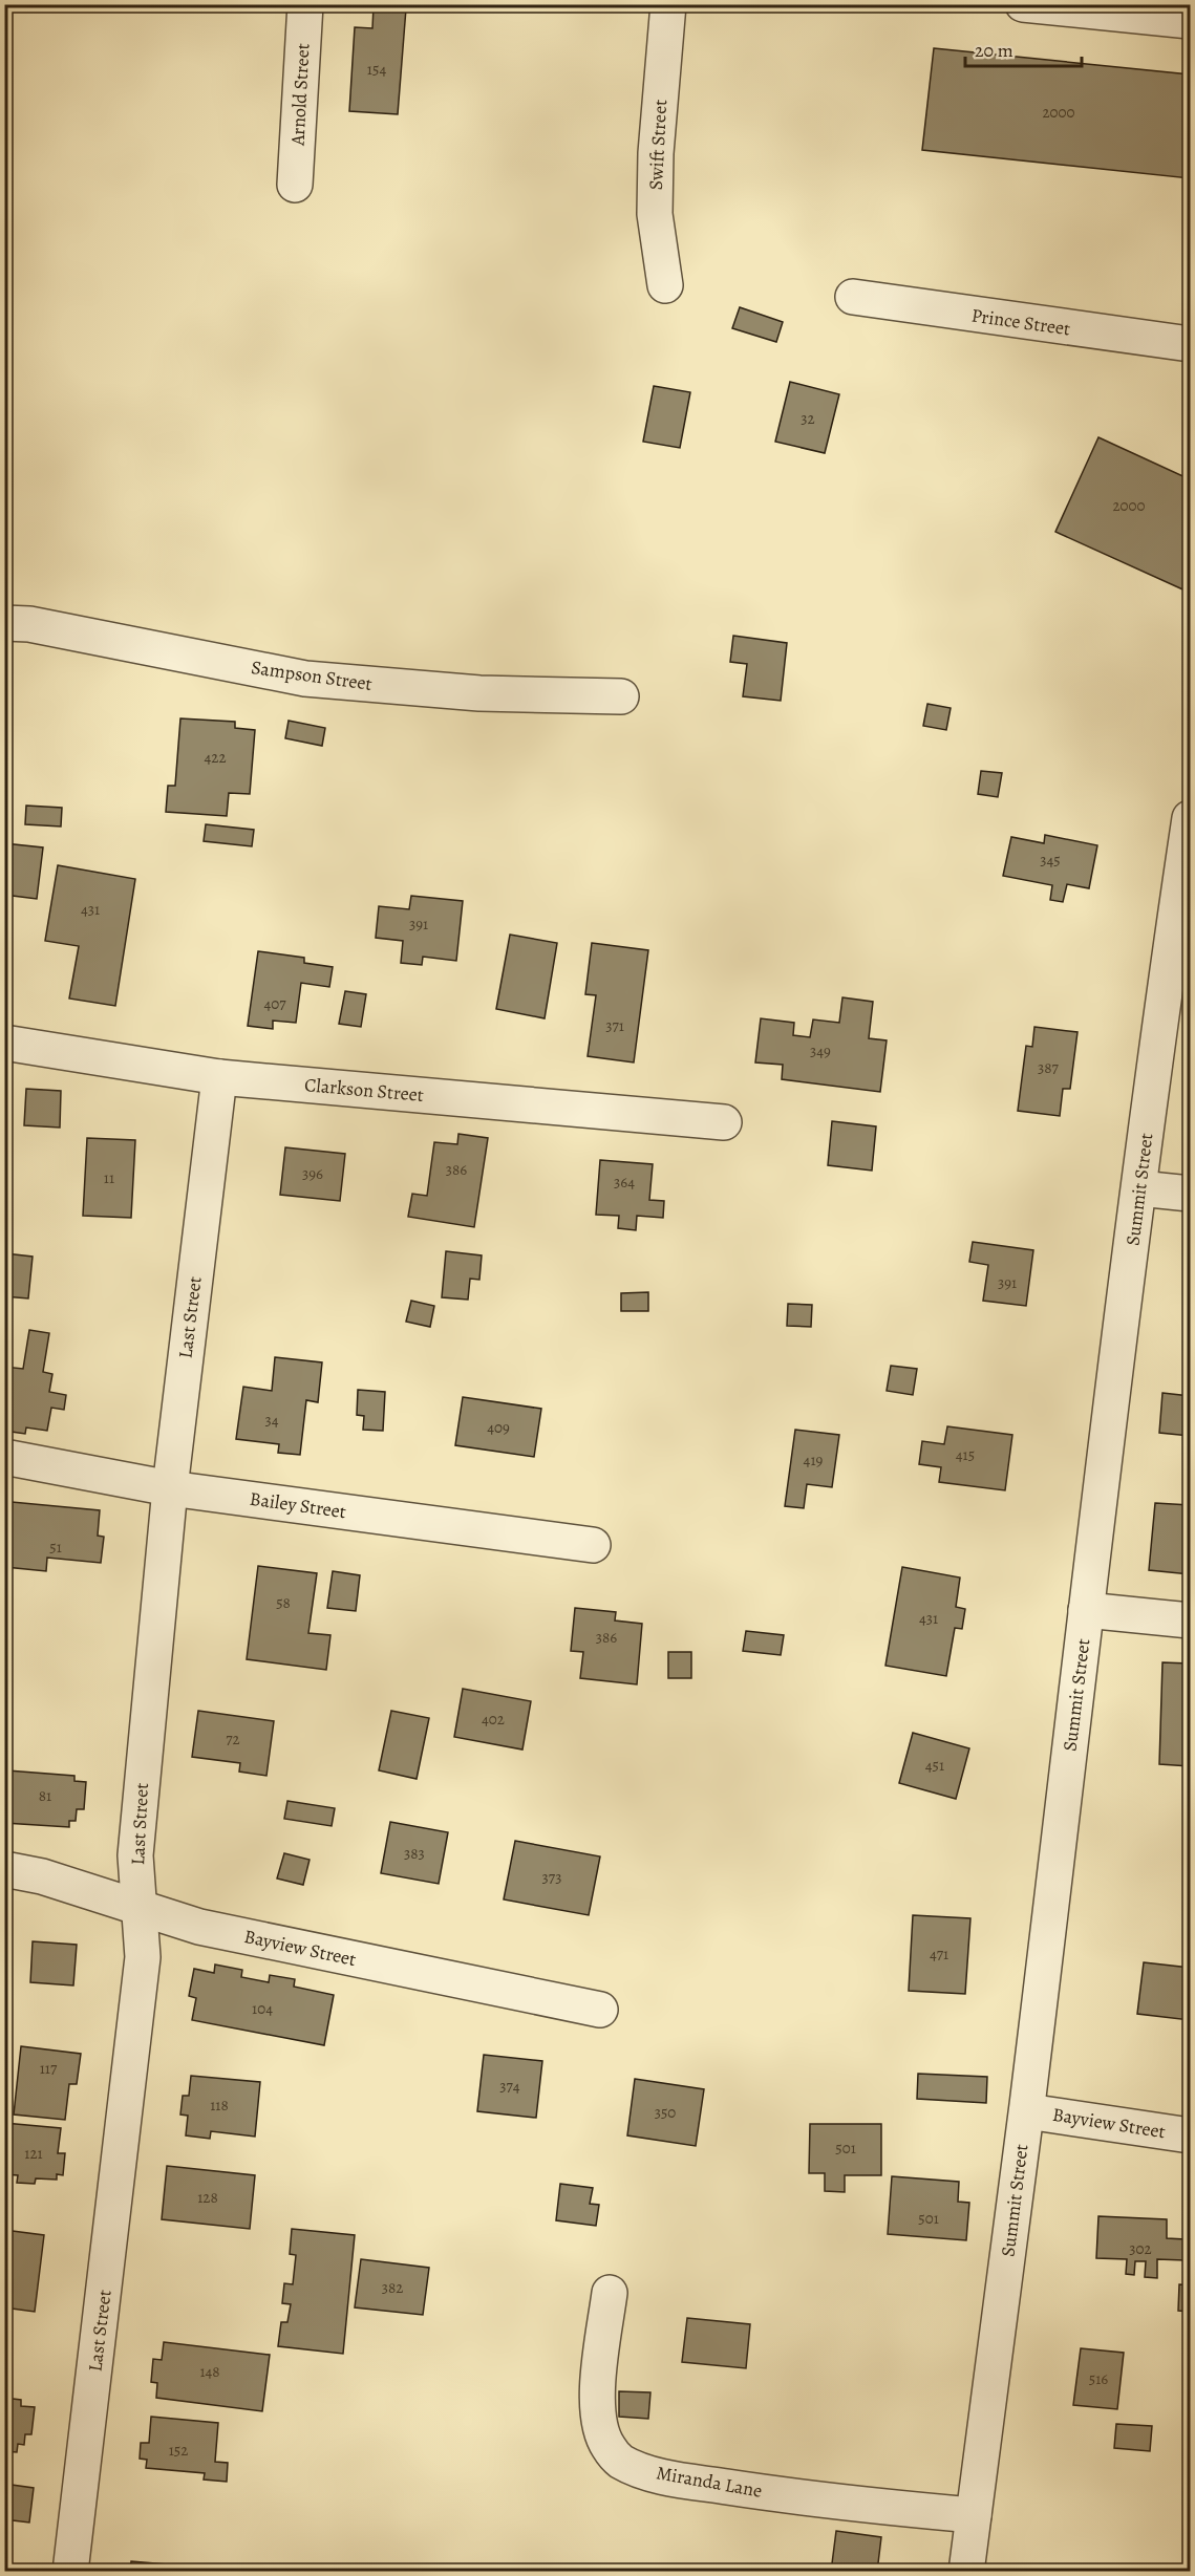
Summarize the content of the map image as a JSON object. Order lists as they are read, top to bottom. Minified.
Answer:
{"streets":{"street":["Arnold Street","Swift Street","Prince Street","Sampson Street","Clarkson Street","Summit Street","Last Street","Bailey Street","Bayview Street","Miranda Lane"]},"crossings":[["Clarkson Street","Last Street"],["Summit Street","Bayview Street"],["Summit Street","Miranda Lane"],["Last Street","Bailey Street"],["Last Street","Bayview Street"]],"house_numbers":["154","2000","32","2000","422","345","431","391","407","371","349","387","386","396","11","364","391","34","409","415","419","51","58","431","386","402","72","451","81","383","373","471","104","117","374","118","350","501","121","128","501","302","382","148","516","152"],"scale_bar":"20 m"}
